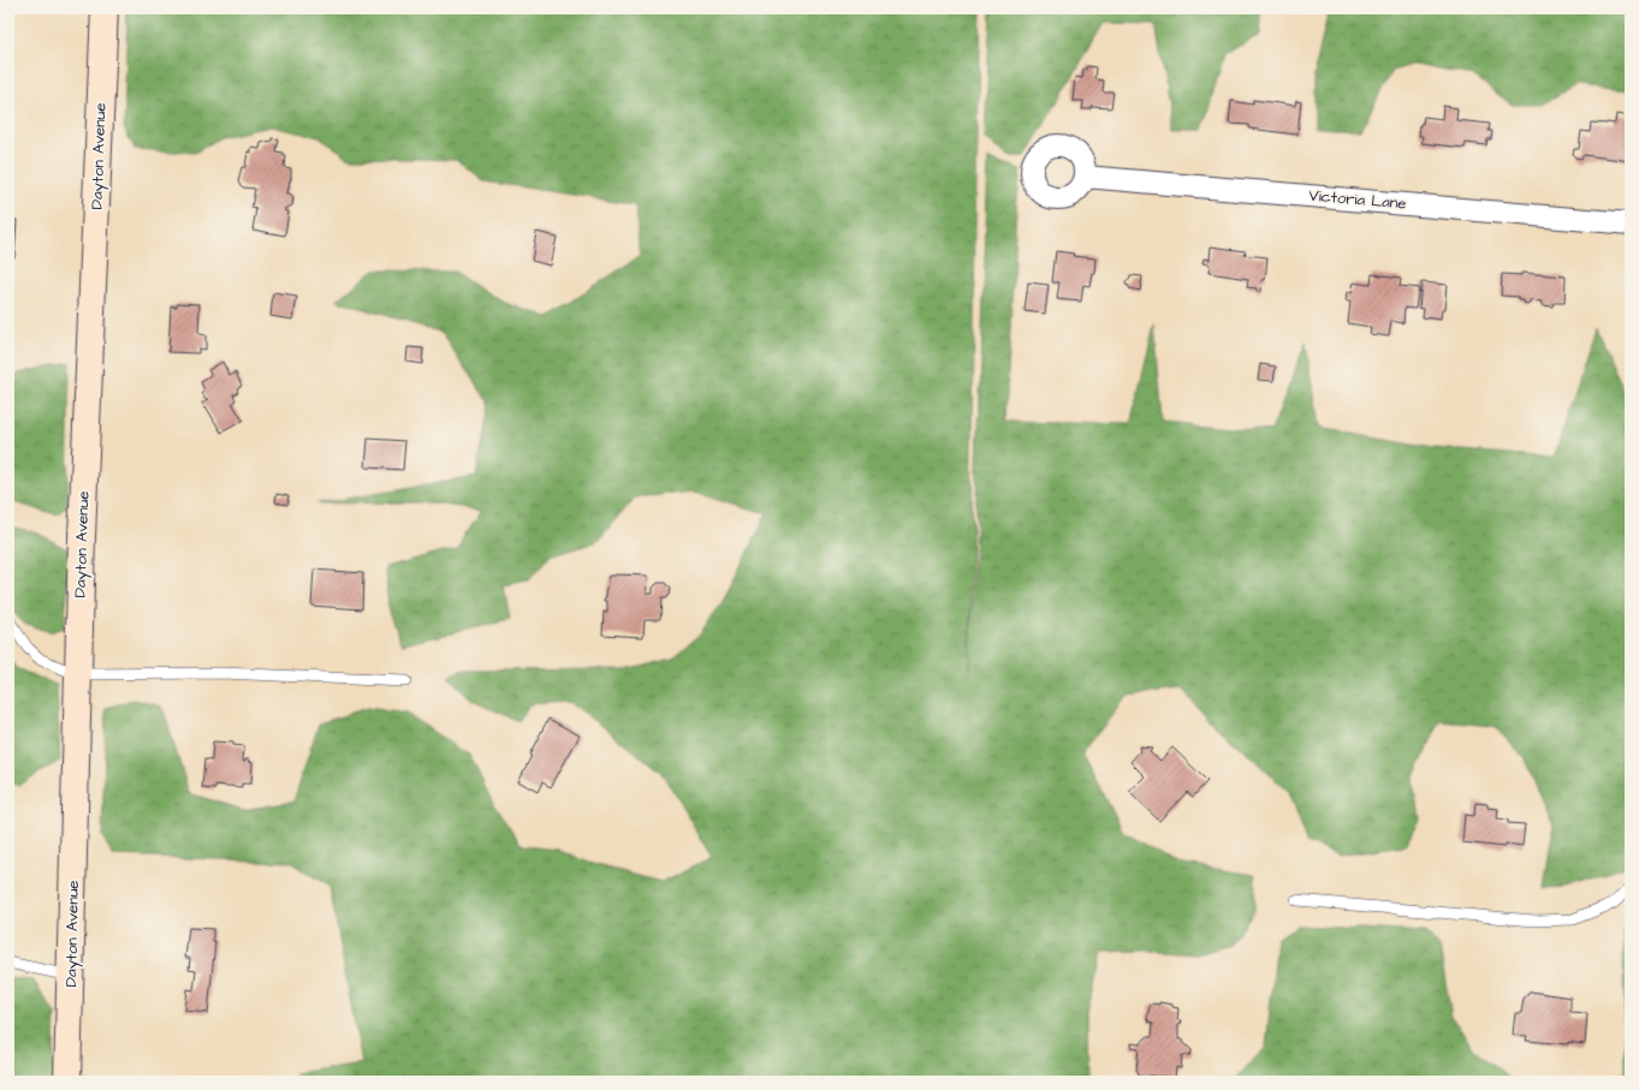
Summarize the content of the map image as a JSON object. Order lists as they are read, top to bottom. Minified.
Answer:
{"streets":{"street":["Dayton Avenue","Victoria Lane"]}}
